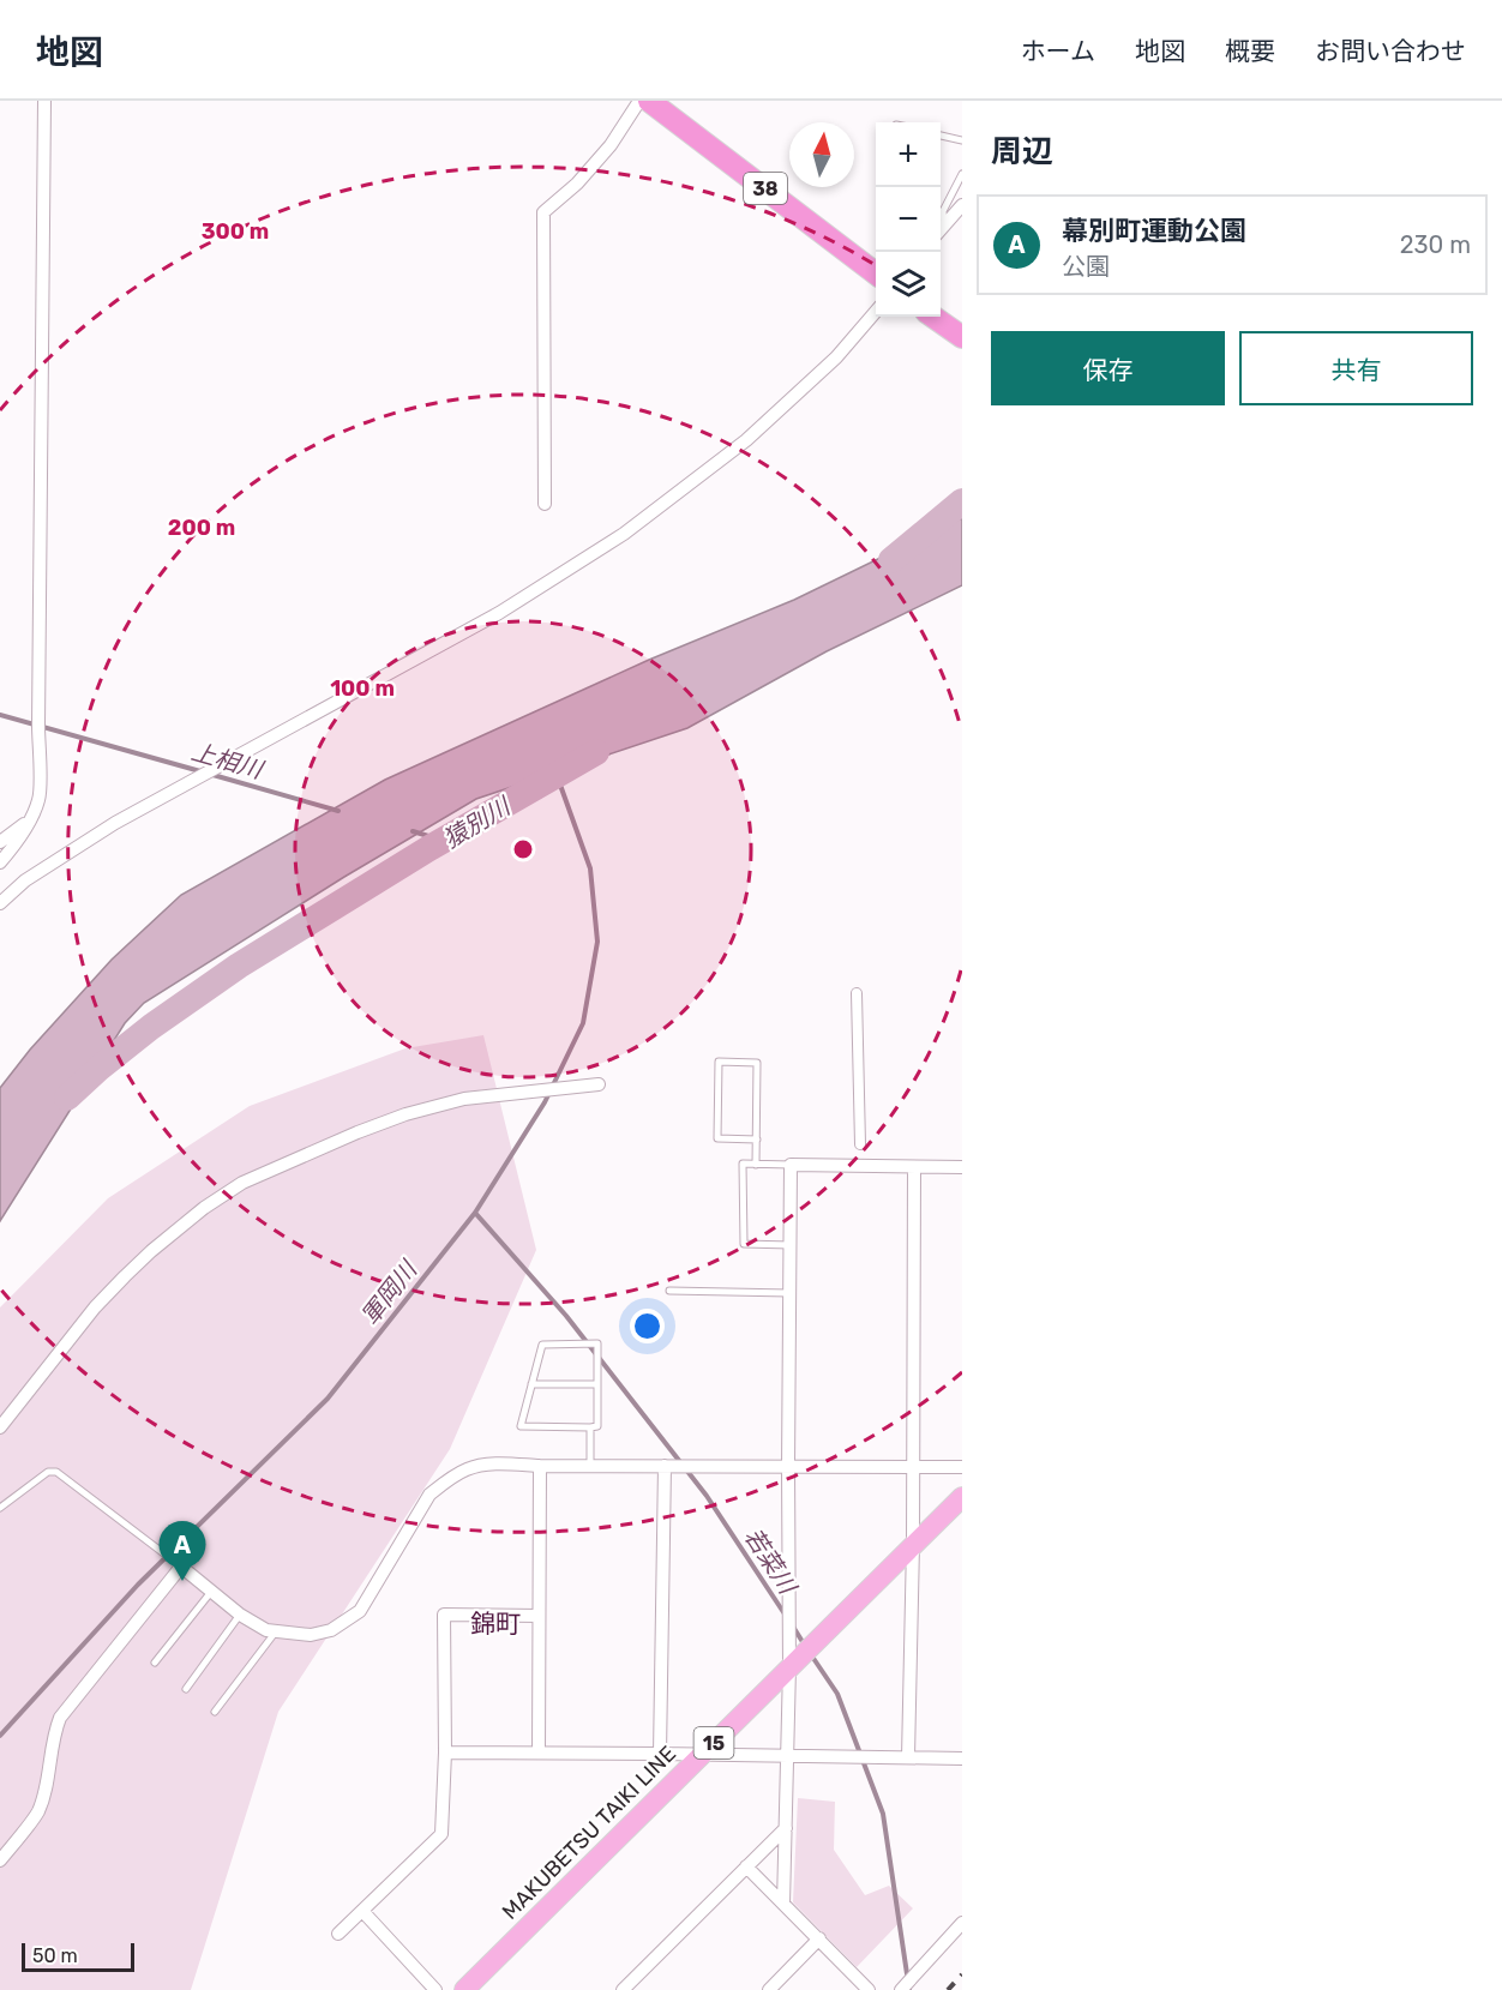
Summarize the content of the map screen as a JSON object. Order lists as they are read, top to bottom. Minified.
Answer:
{"streets":{"highway":["38"],"main road":["15","MAKUBETSU TAIKI LINE"]},"districts":["錦町"],"water":["上相川","猿別川","軍岡川","若菜川"],"scale_bar":"50 m","north":"top","page":{"header":"地図","nav":["ホーム","地図","概要","お問い合わせ"],"heading":"周辺","map_buttons":["+","−"],"list":[{"mark":"A","name":"幕別町運動公園","note":"公園","value":"230 m"}],"buttons":["保存","共有"],"pins":"A","scale":"50 m"},"rings":["300 m","200 m","100 m"]}
